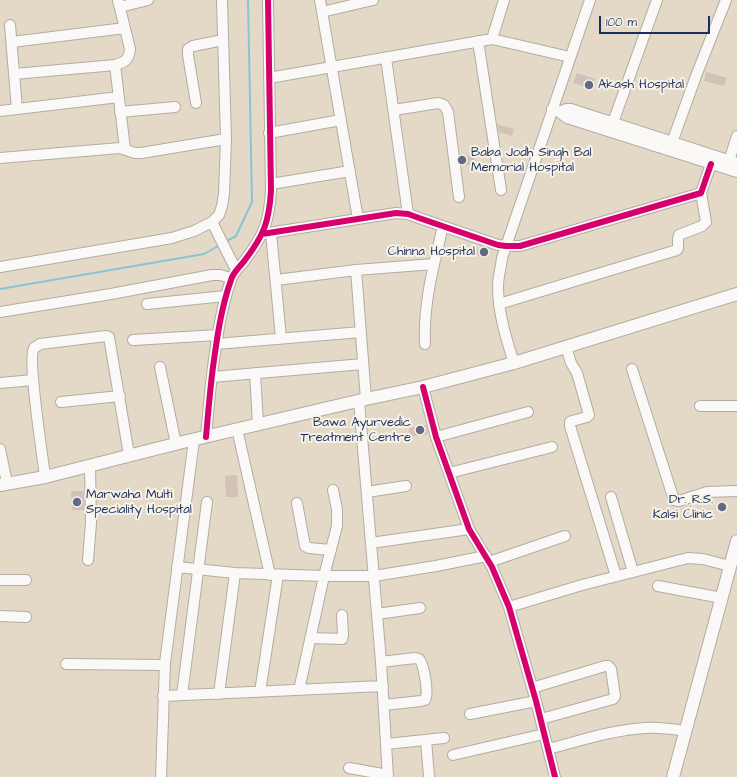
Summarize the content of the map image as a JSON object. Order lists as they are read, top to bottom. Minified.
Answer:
{"places":["Akash Hospital","Baba Jodh Singh Bal Memorial Hospital","Chinna Hospital","Bawa Ayurvedic Treatment Centre","Marwaha Multi Speciality Hospital","Dr. R.S. Kalsi Clinic"],"scale_bar":"100 m"}
